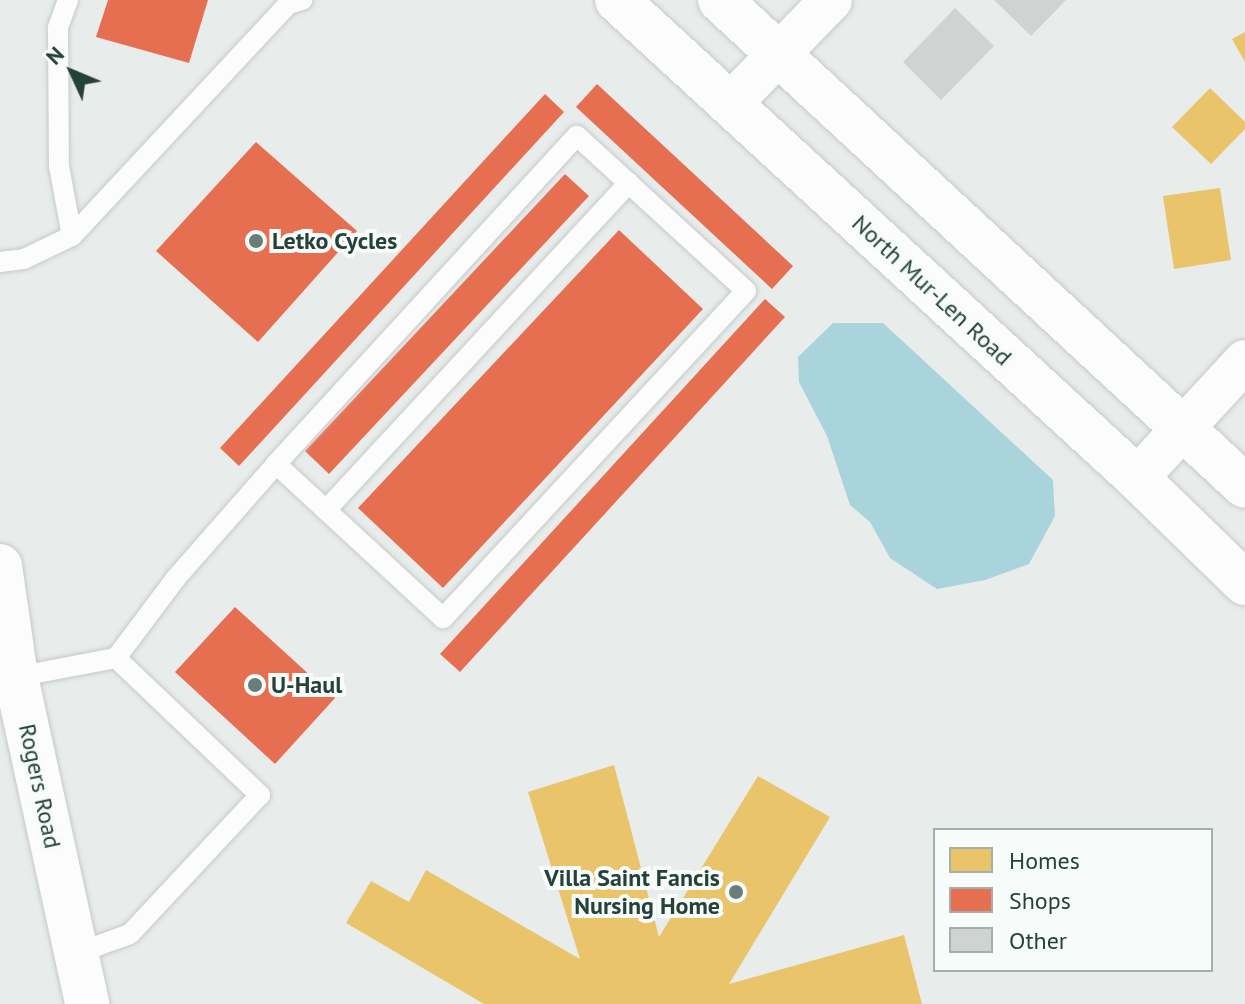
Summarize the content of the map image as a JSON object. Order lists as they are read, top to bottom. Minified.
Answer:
{"streets":{"main road":["North Mur-Len Road","Rogers Road"]},"places":["Letko Cycles","U-Haul","Villa Saint Fancis Nursing Home"],"legend":["Homes","Shops","Other"],"north":"top left"}
